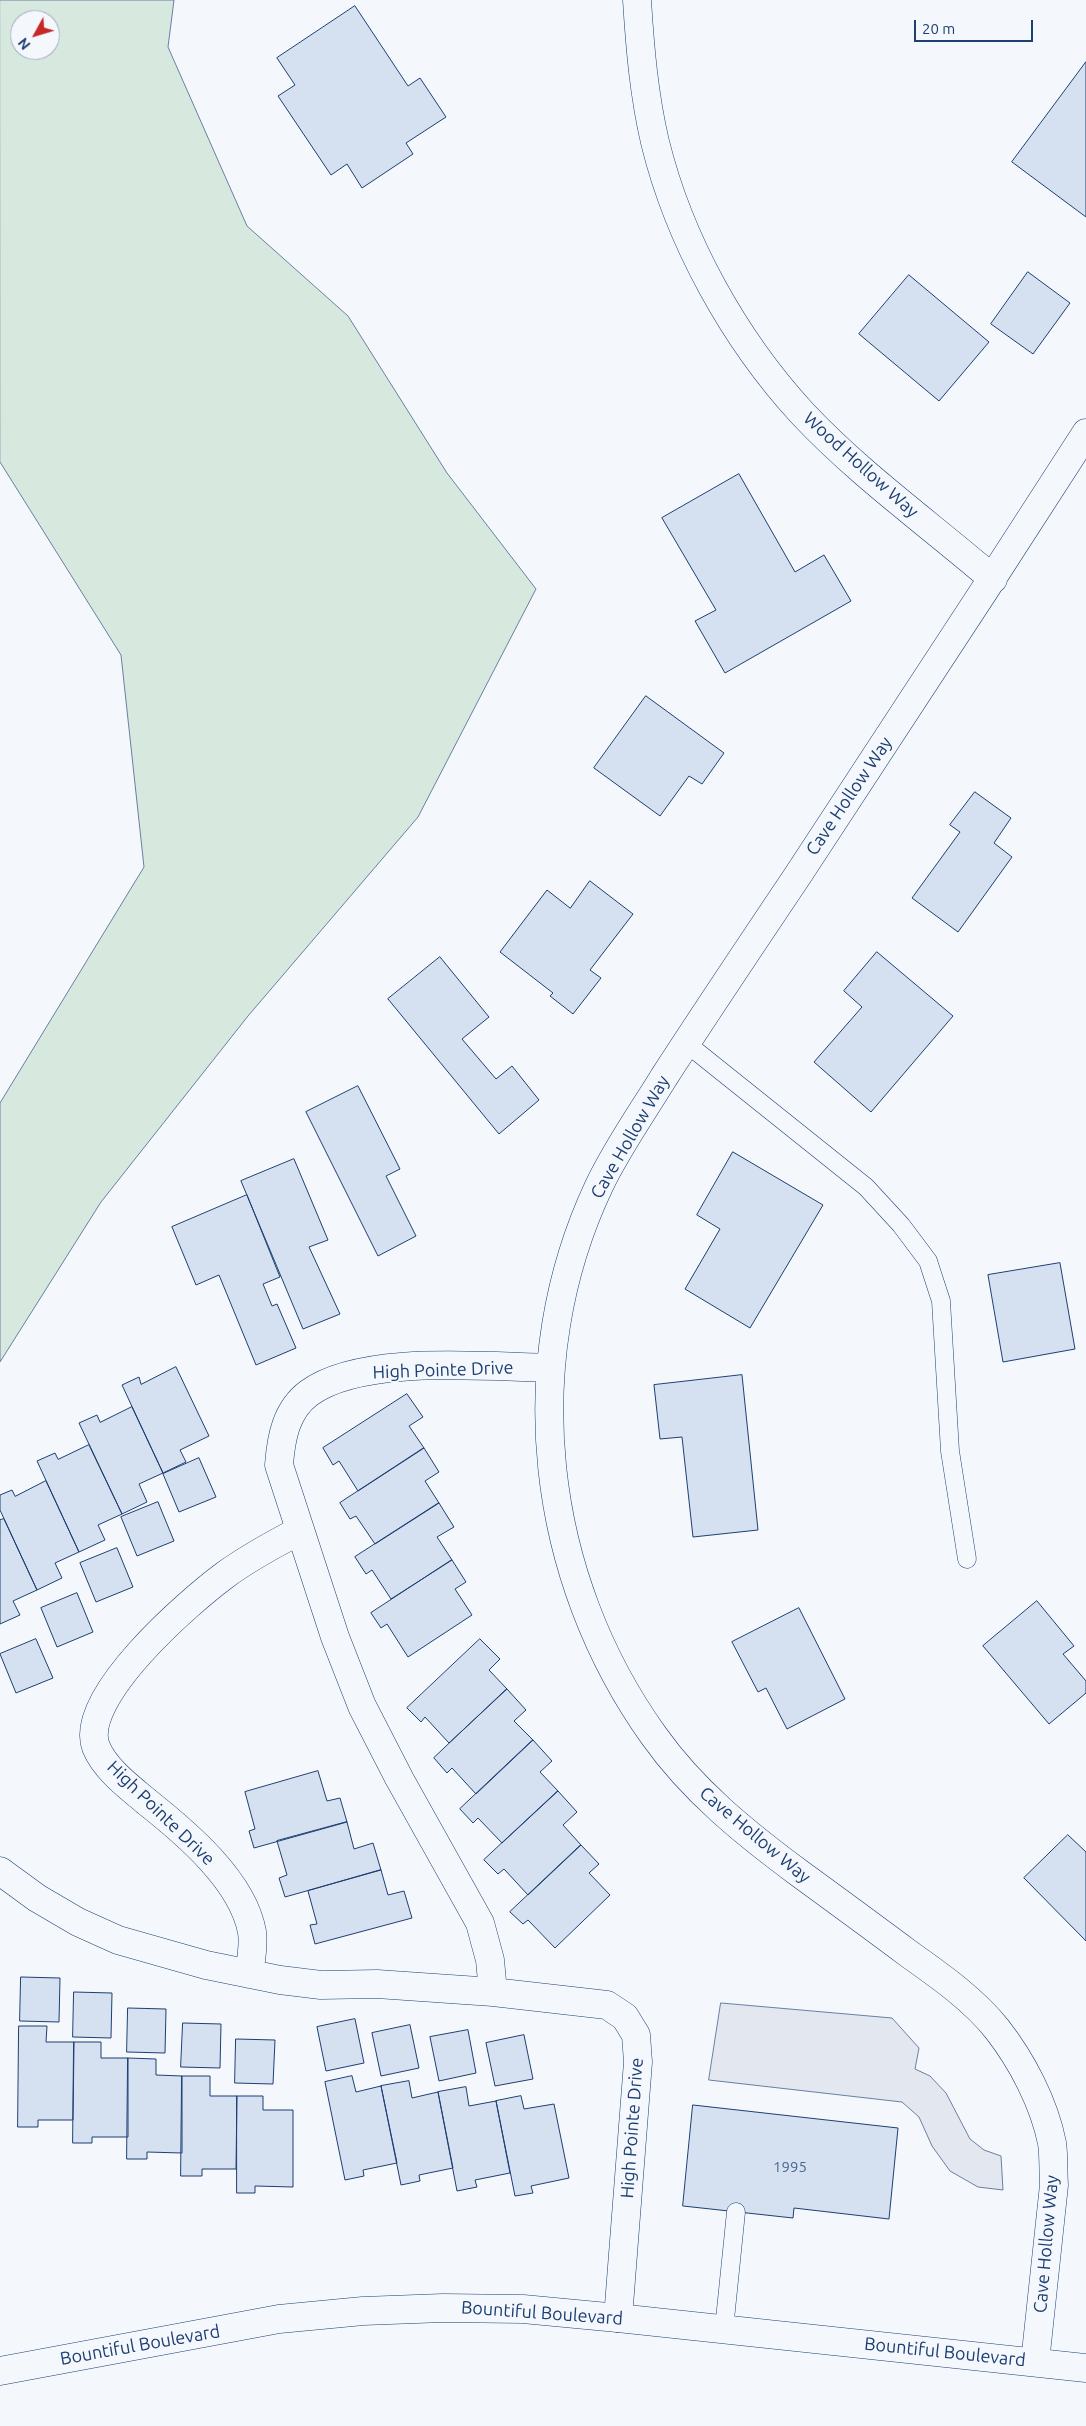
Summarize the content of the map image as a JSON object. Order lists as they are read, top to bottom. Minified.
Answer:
{"streets":{"street":["Wood Hollow Way","Cave Hollow Way","High Pointe Drive","Bountiful Boulevard"]},"crossings":[["Wood Hollow Way","Cave Hollow Way"],["Cave Hollow Way","High Pointe Drive"],["Cave Hollow Way","Bountiful Boulevard"],["High Pointe Drive","Bountiful Boulevard"]],"house_numbers":["1995"],"scale_bar":"20 m","north":"bottom left"}
